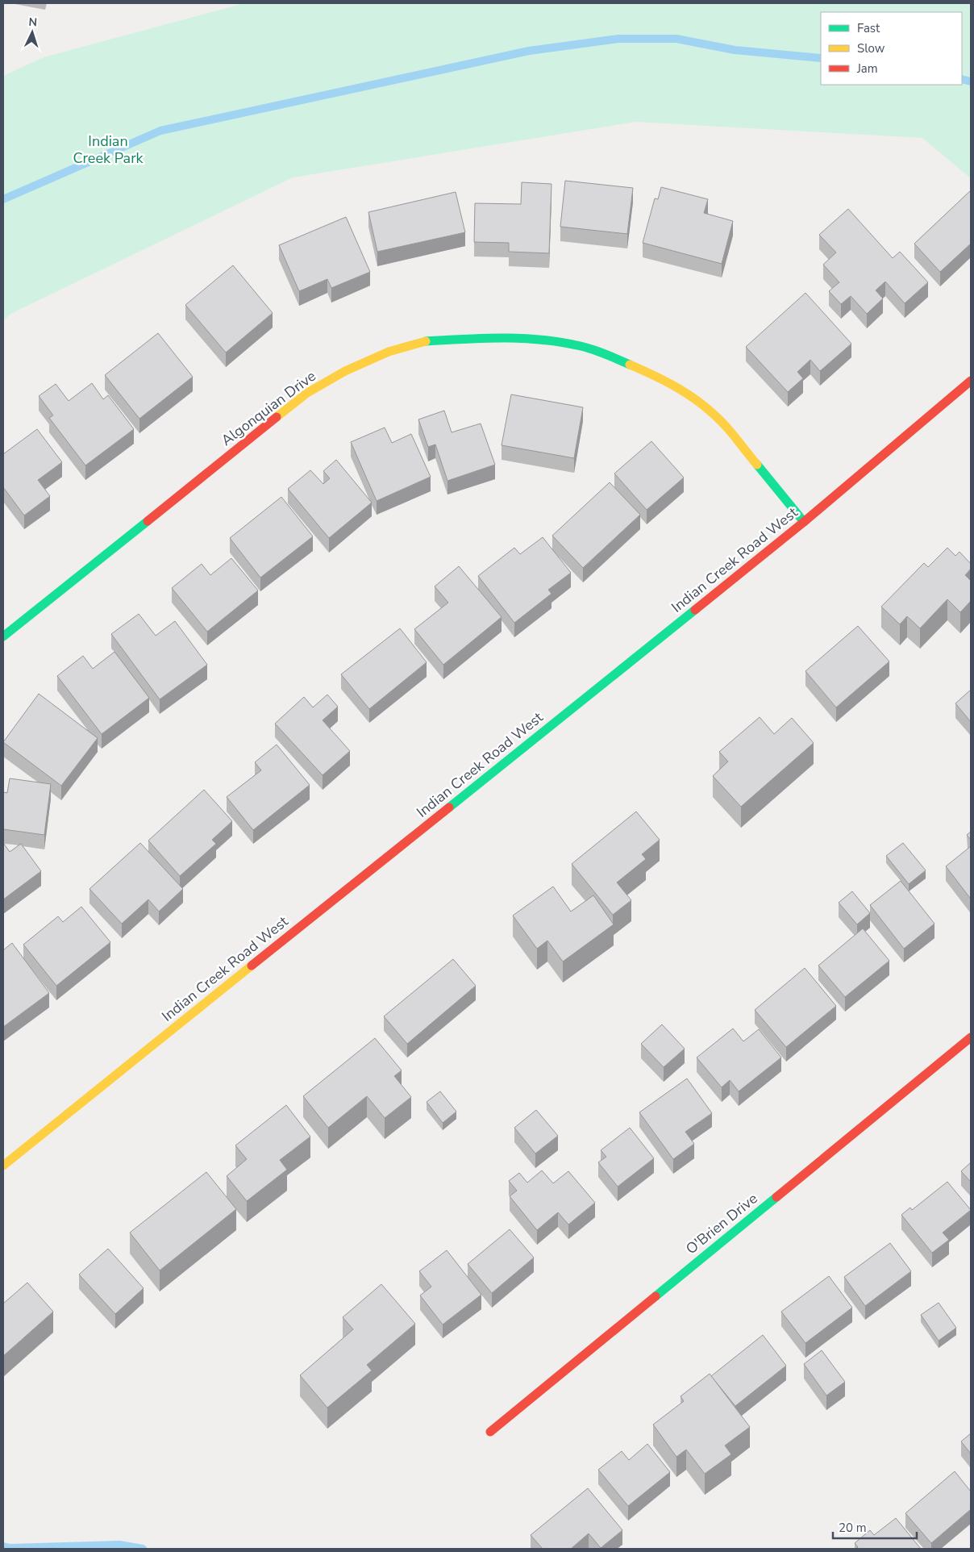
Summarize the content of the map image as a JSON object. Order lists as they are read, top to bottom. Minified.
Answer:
{"streets":{"street":["Algonquian Drive","Indian Creek Road West","O'Brien Drive"]},"crossings":[["Algonquian Drive","Indian Creek Road West"]],"parks":["Indian Creek Park"],"legend":["Fast","Slow","Jam"],"scale_bar":"20 m","north":"top"}
